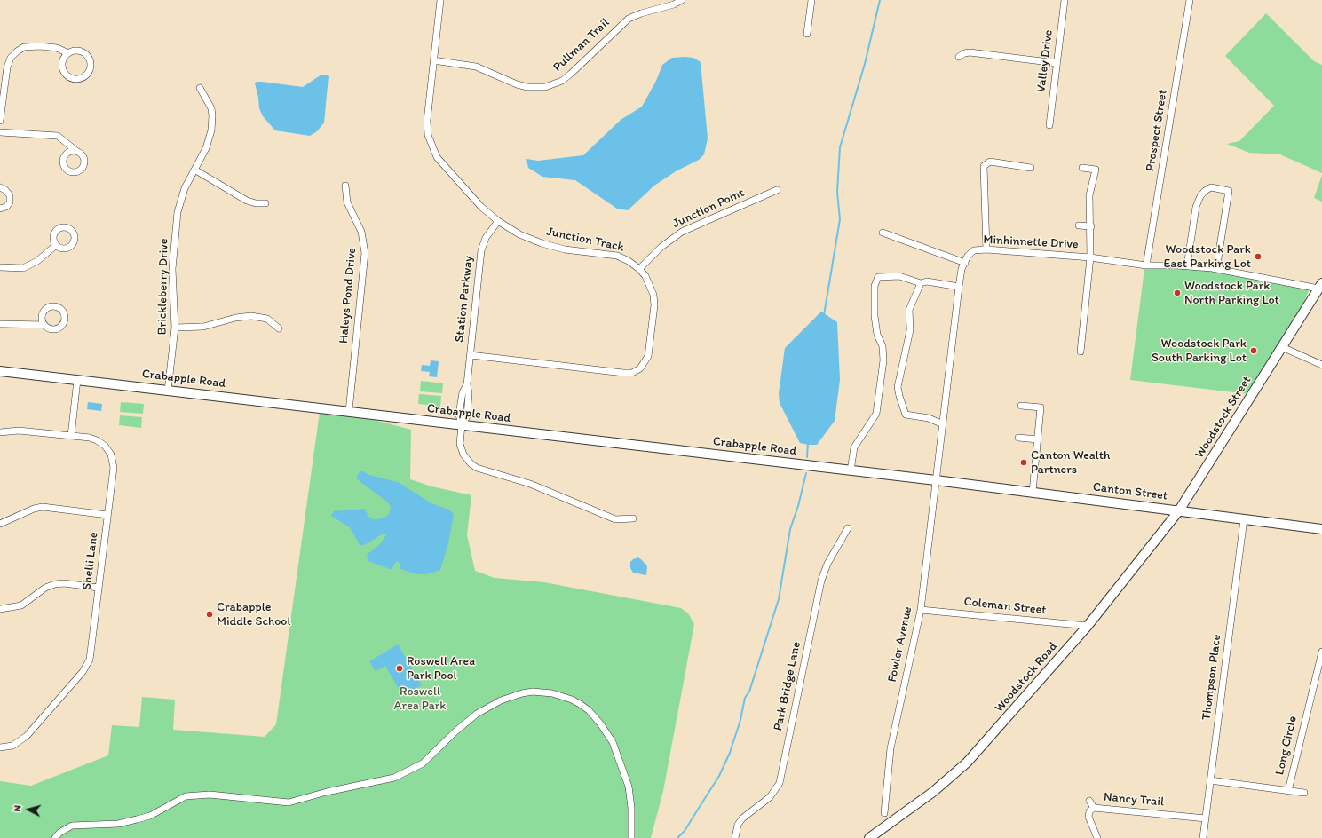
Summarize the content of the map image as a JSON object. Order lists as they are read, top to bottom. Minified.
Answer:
{"streets":{"street":["Pullman Trail","Valley Drive","Prospect Street","Junction Point","Junction Track","Minhinnette Drive","Brickleberry Drive","Haleys Pond Drive","Station Parkway","Crabapple Road","Woodstock Street","Canton Street","Shelli Lane","Coleman Street","Fowler Avenue","Woodstock Road","Thompson Place","Park Bridge Lane","Long Circle","Nancy Trail"]},"crossings":[["Pullman Trail","Junction Track"],["Prospect Street","Minhinnette Drive"],["Junction Point","Junction Track"],["Junction Track","Station Parkway"],["Minhinnette Drive","Crabapple Road"],["Minhinnette Drive","Woodstock Street"],["Minhinnette Drive","Canton Street"],["Minhinnette Drive","Fowler Avenue"],["Brickleberry Drive","Crabapple Road"],["Haleys Pond Drive","Crabapple Road"],["Station Parkway","Crabapple Road"],["Crabapple Road","Canton Street"],["Crabapple Road","Fowler Avenue"],["Woodstock Street","Canton Street"],["Woodstock Street","Woodstock Road"],["Canton Street","Fowler Avenue"],["Canton Street","Woodstock Road"],["Canton Street","Thompson Place"],["Coleman Street","Fowler Avenue"],["Coleman Street","Woodstock Road"],["Thompson Place","Long Circle"],["Thompson Place","Nancy Trail"]],"parks":["Roswell Area Park"],"places":["Woodstock Park East Parking Lot","Woodstock Park North Parking Lot","Woodstock Park South Parking Lot","Canton Wealth Partners","Crabapple Middle School","Roswell Area Park Pool"],"north":"left"}
